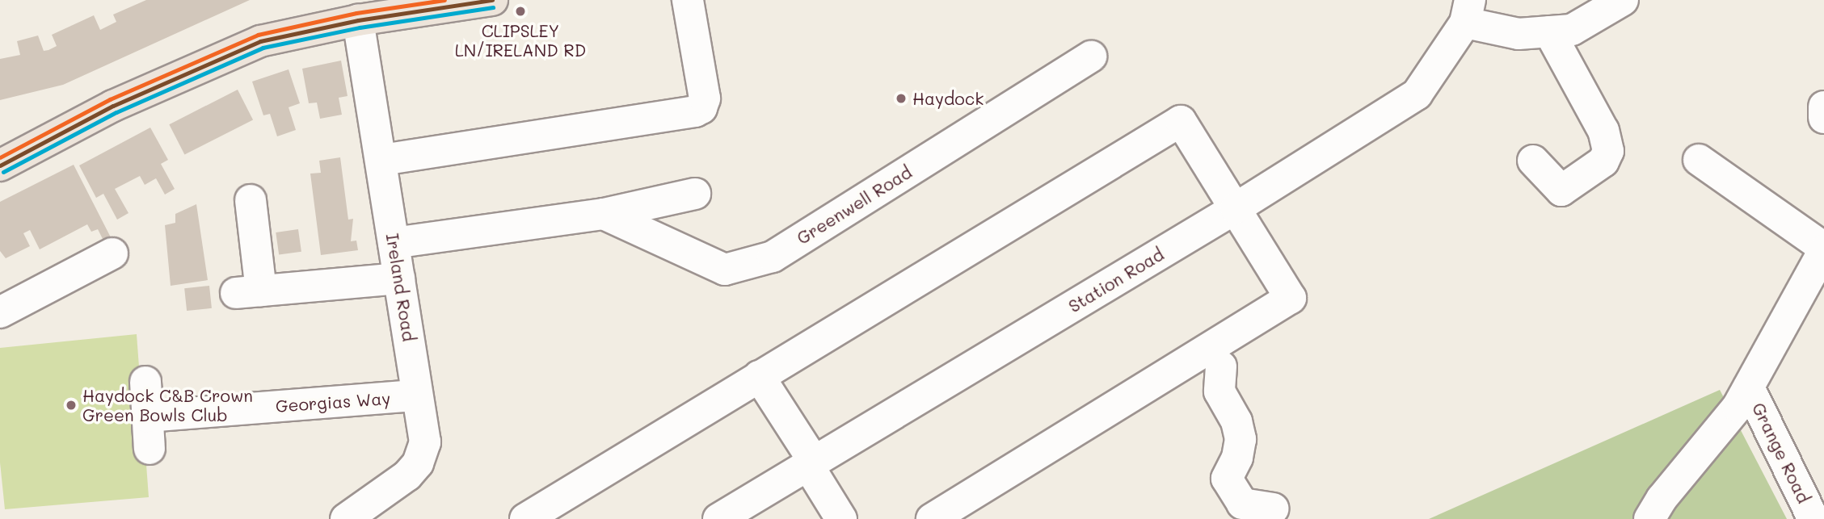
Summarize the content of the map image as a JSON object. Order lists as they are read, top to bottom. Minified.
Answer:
{"streets":{"street":["Greenwell Road","Station Road","Ireland Road","Georgias Way","Grange Road"]},"crossings":[["Ireland Road","Georgias Way"]],"places":["CLIPSLEY LN/IRELAND RD","Haydock","Haydock C&B Crown Green Bowls Club"]}
